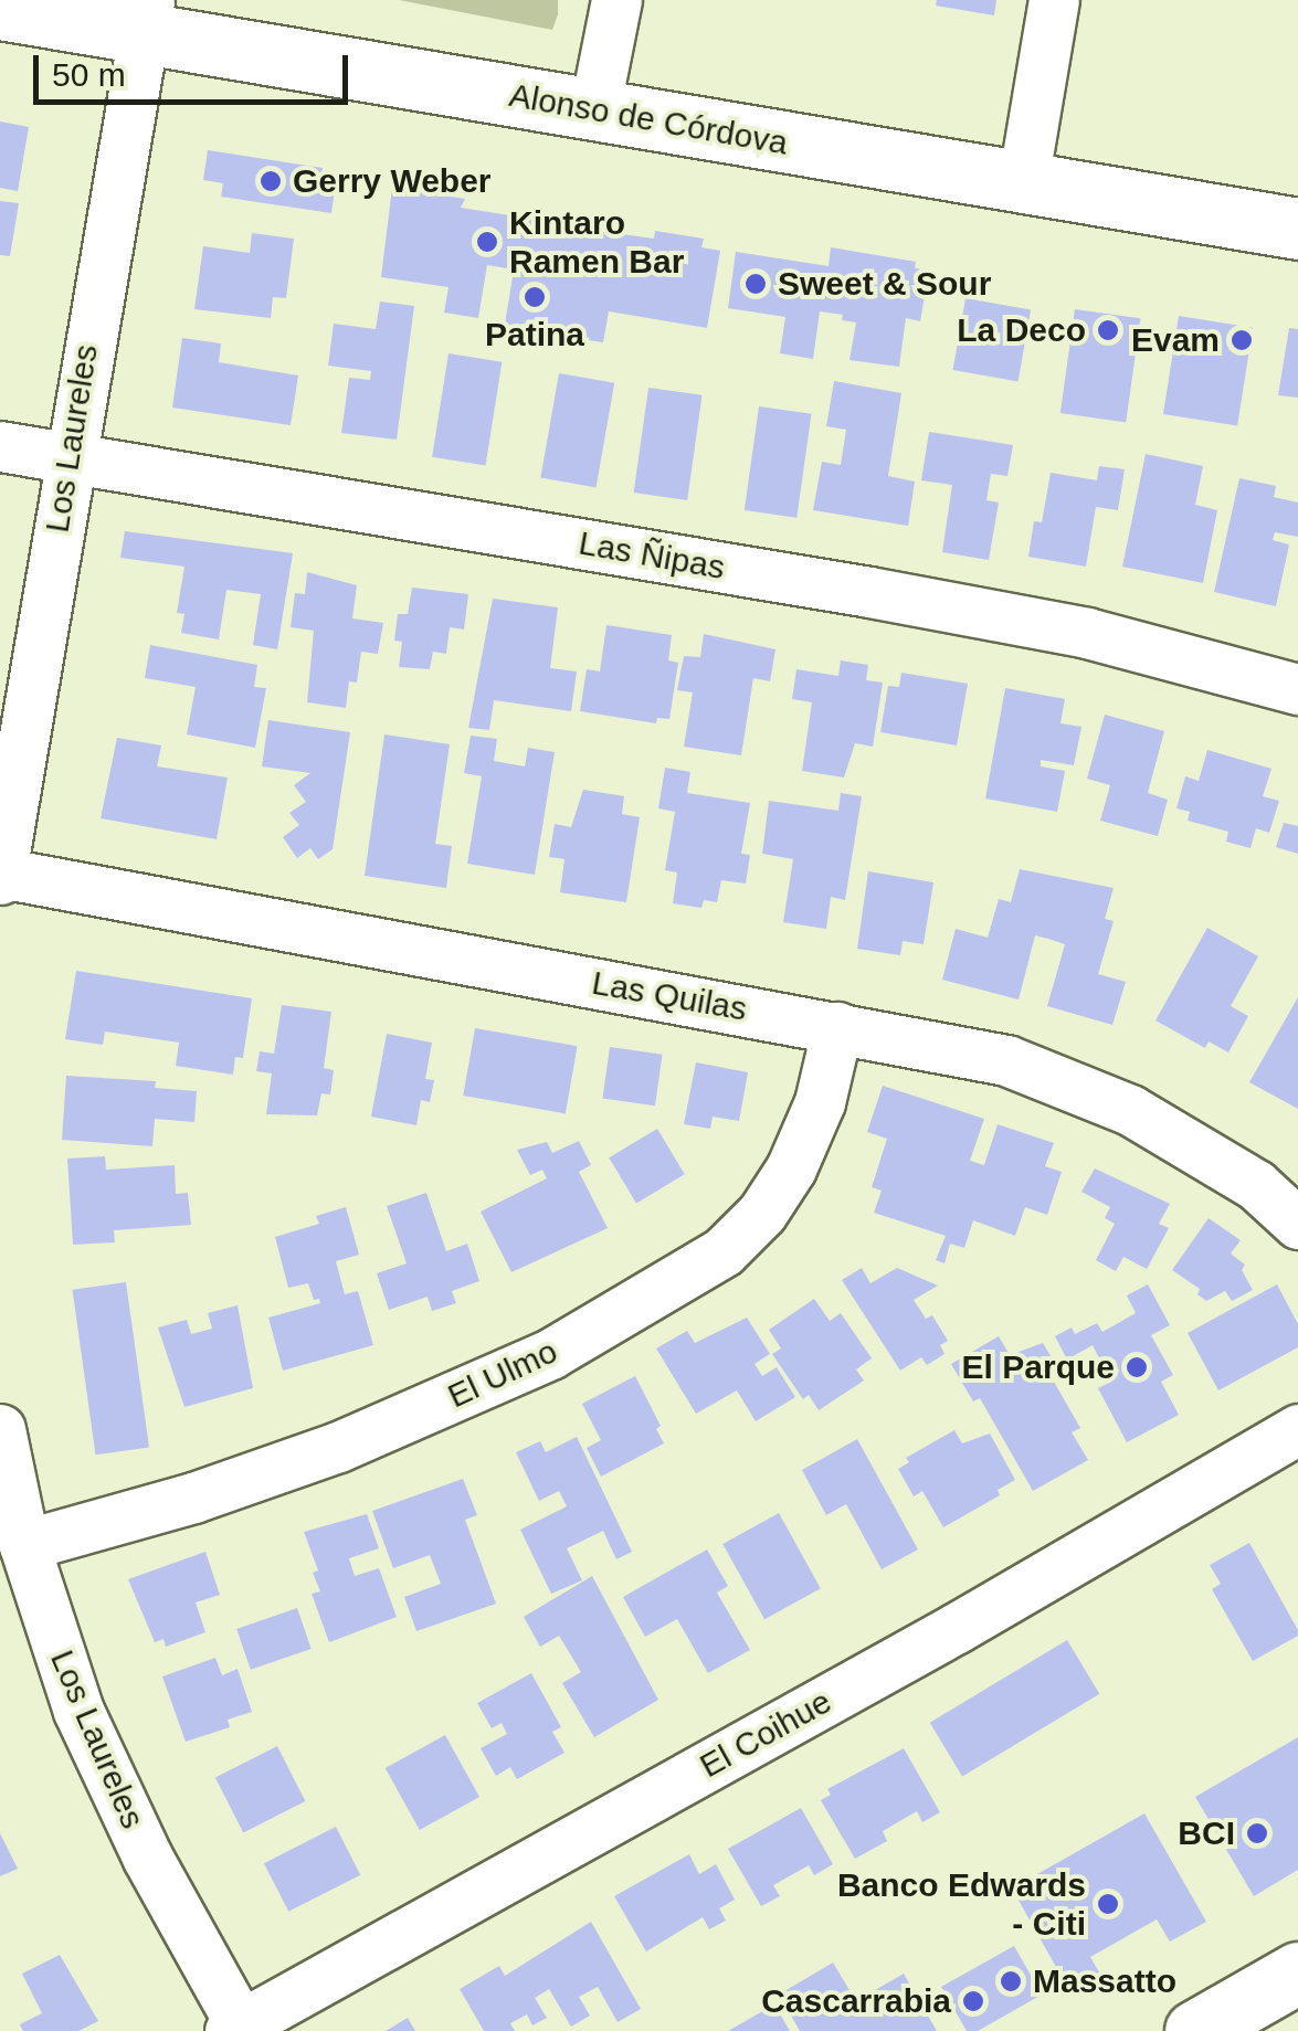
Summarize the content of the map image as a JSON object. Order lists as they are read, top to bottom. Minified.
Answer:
{"streets":{"main road":["Alonso de Córdova"],"street":["Los Laureles","Las Ñipas","Las Quilas","El Ulmo","El Coihue"]},"crossings":[["Alonso de Córdova","Los Laureles"],["Los Laureles","Las Ñipas"],["Los Laureles","Las Quilas"],["Los Laureles","El Ulmo"],["Los Laureles","El Coihue"],["Las Quilas","El Ulmo"]],"places":["Gerry Weber","Kintaro Ramen Bar","Sweet & Sour","Patina","La Deco","Evam","El Parque","BCI","Banco Edwards - Citi","Massatto","Cascarrabia"],"scale_bar":"50 m"}
